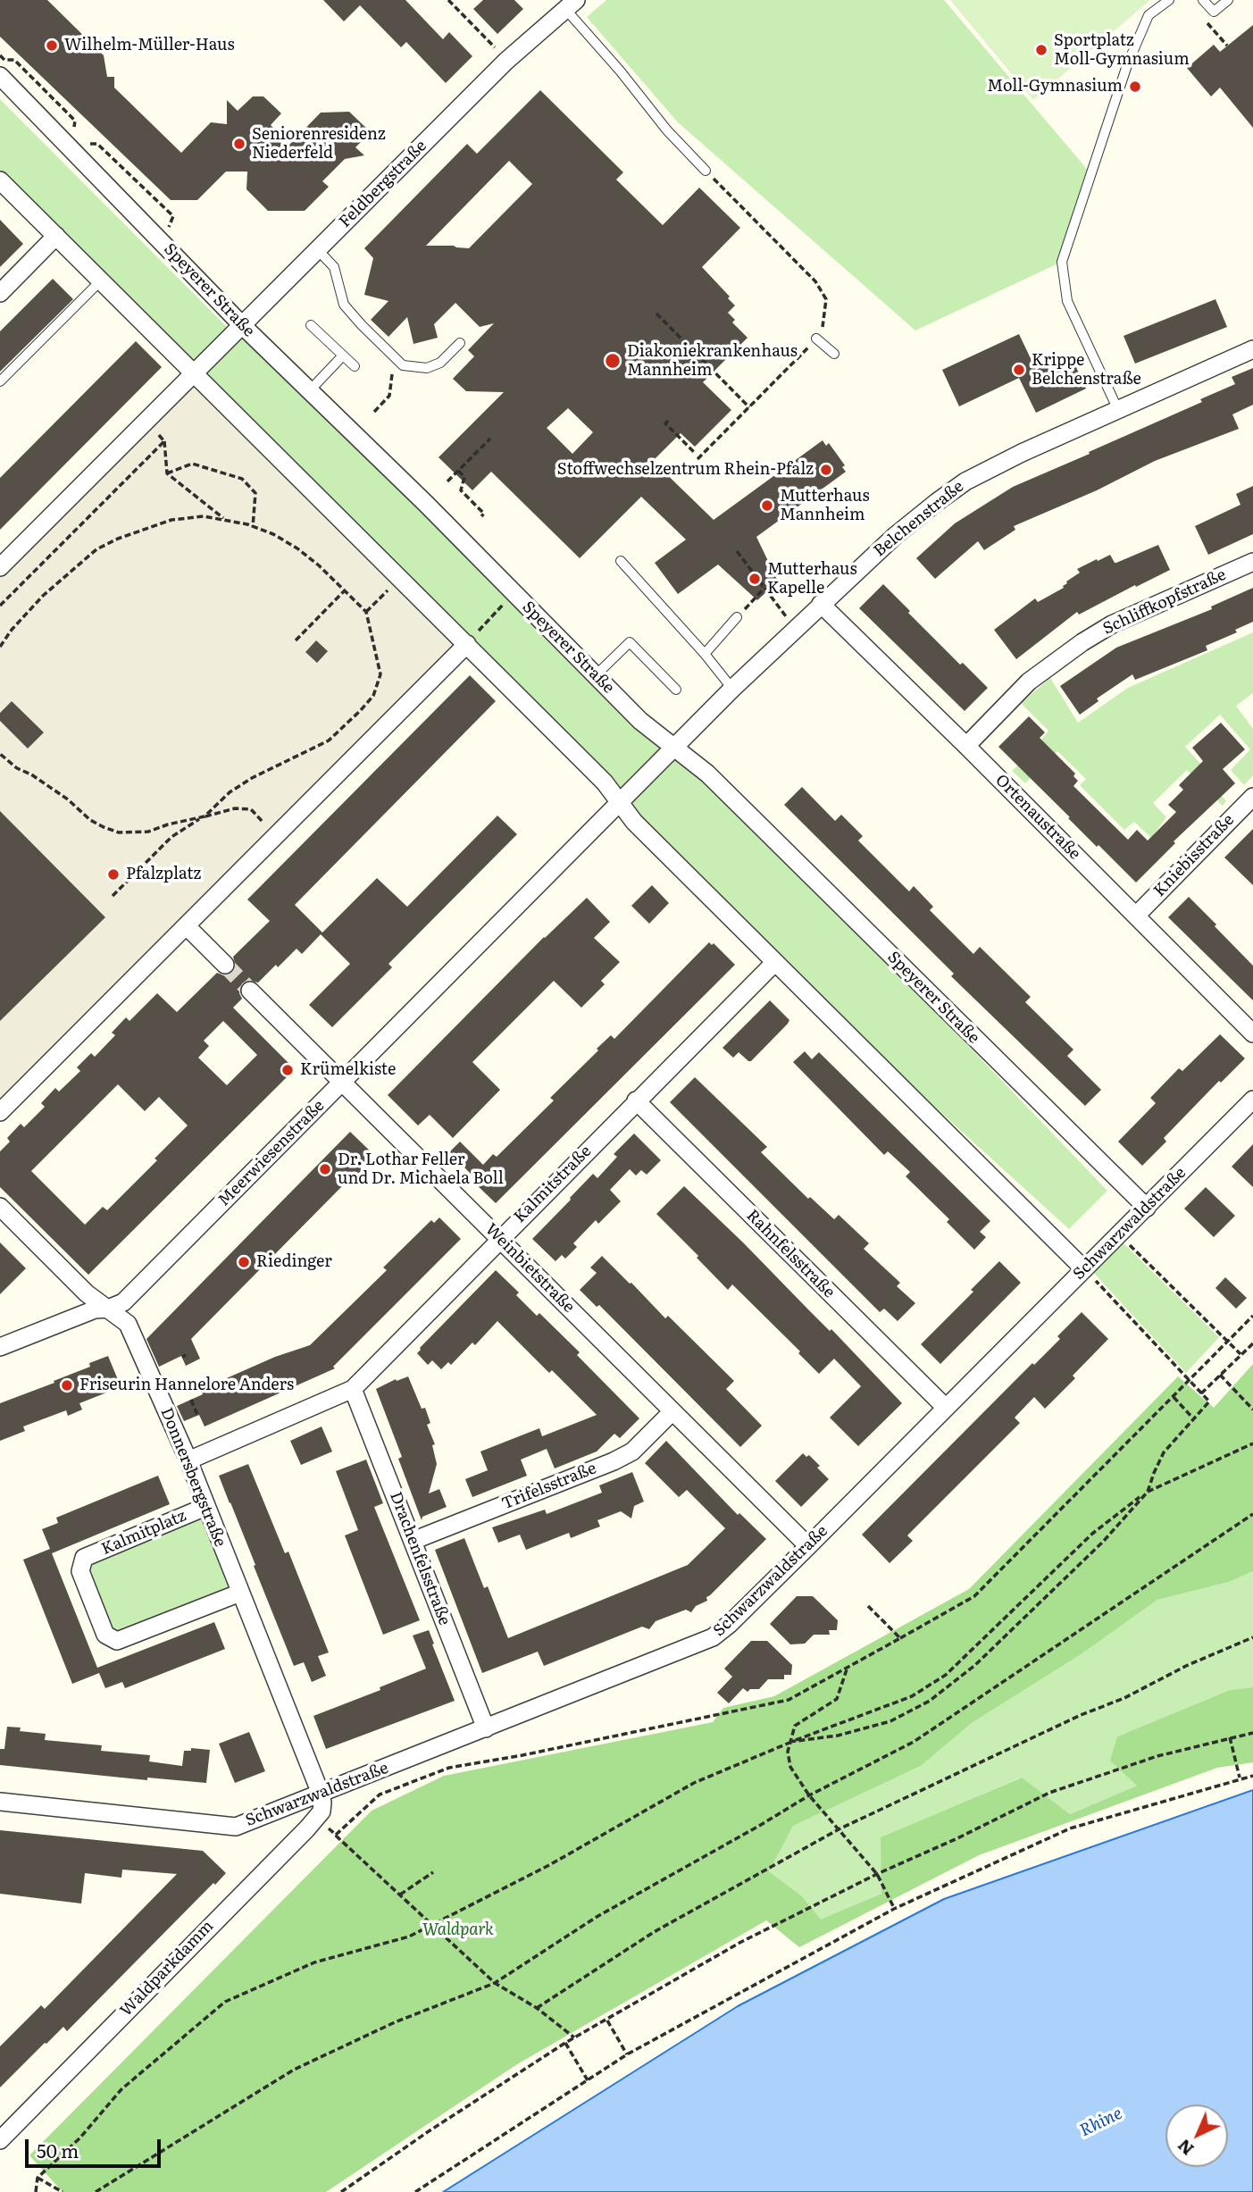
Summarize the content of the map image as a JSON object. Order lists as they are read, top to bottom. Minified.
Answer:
{"streets":{"street":["Feldbergstraße","Speyerer Straße","Belchenstraße","Schliffkopfstraße","Ortenaustraße","Kniebisstraße","Meerwiesenstraße","Kalmitstraße","Schwarzwaldstraße","Rahnfelsstraße","Weinbietstraße","Donnersbergstraße","Trifelsstraße","Kalmitplatz","Drachenfelsstraße","Waldparkdamm"]},"crossings":[["Feldbergstraße","Speyerer Straße"],["Speyerer Straße","Belchenstraße"],["Speyerer Straße","Schwarzwaldstraße"],["Belchenstraße","Ortenaustraße"],["Belchenstraße","Meerwiesenstraße"],["Schliffkopfstraße","Ortenaustraße"],["Ortenaustraße","Kniebisstraße"],["Meerwiesenstraße","Weinbietstraße"],["Meerwiesenstraße","Donnersbergstraße"],["Kalmitstraße","Rahnfelsstraße"],["Kalmitstraße","Weinbietstraße"],["Kalmitstraße","Donnersbergstraße"],["Kalmitstraße","Drachenfelsstraße"],["Schwarzwaldstraße","Rahnfelsstraße"],["Schwarzwaldstraße","Weinbietstraße"],["Schwarzwaldstraße","Donnersbergstraße"],["Schwarzwaldstraße","Drachenfelsstraße"],["Weinbietstraße","Trifelsstraße"],["Donnersbergstraße","Kalmitplatz"],["Trifelsstraße","Drachenfelsstraße"]],"water":["Rhine"],"parks":["Waldpark"],"places":["Wilhelm-Müller-Haus","Sportplatz Moll-Gymnasium","Moll-Gymnasium","Seniorenresidenz Niederfeld","Diakoniekrankenhaus Mannheim","Krippe Belchenstraße","Stoffwechselzentrum Rhein-Pfalz","Mutterhaus Mannheim","Mutterhaus Kapelle","Pfalzplatz","Krümelkiste","Dr. Lothar Feller und Dr. Michaela Boll","Riedinger","Friseurin Hannelore Anders"],"scale_bar":"50 m","north":"bottom left"}
